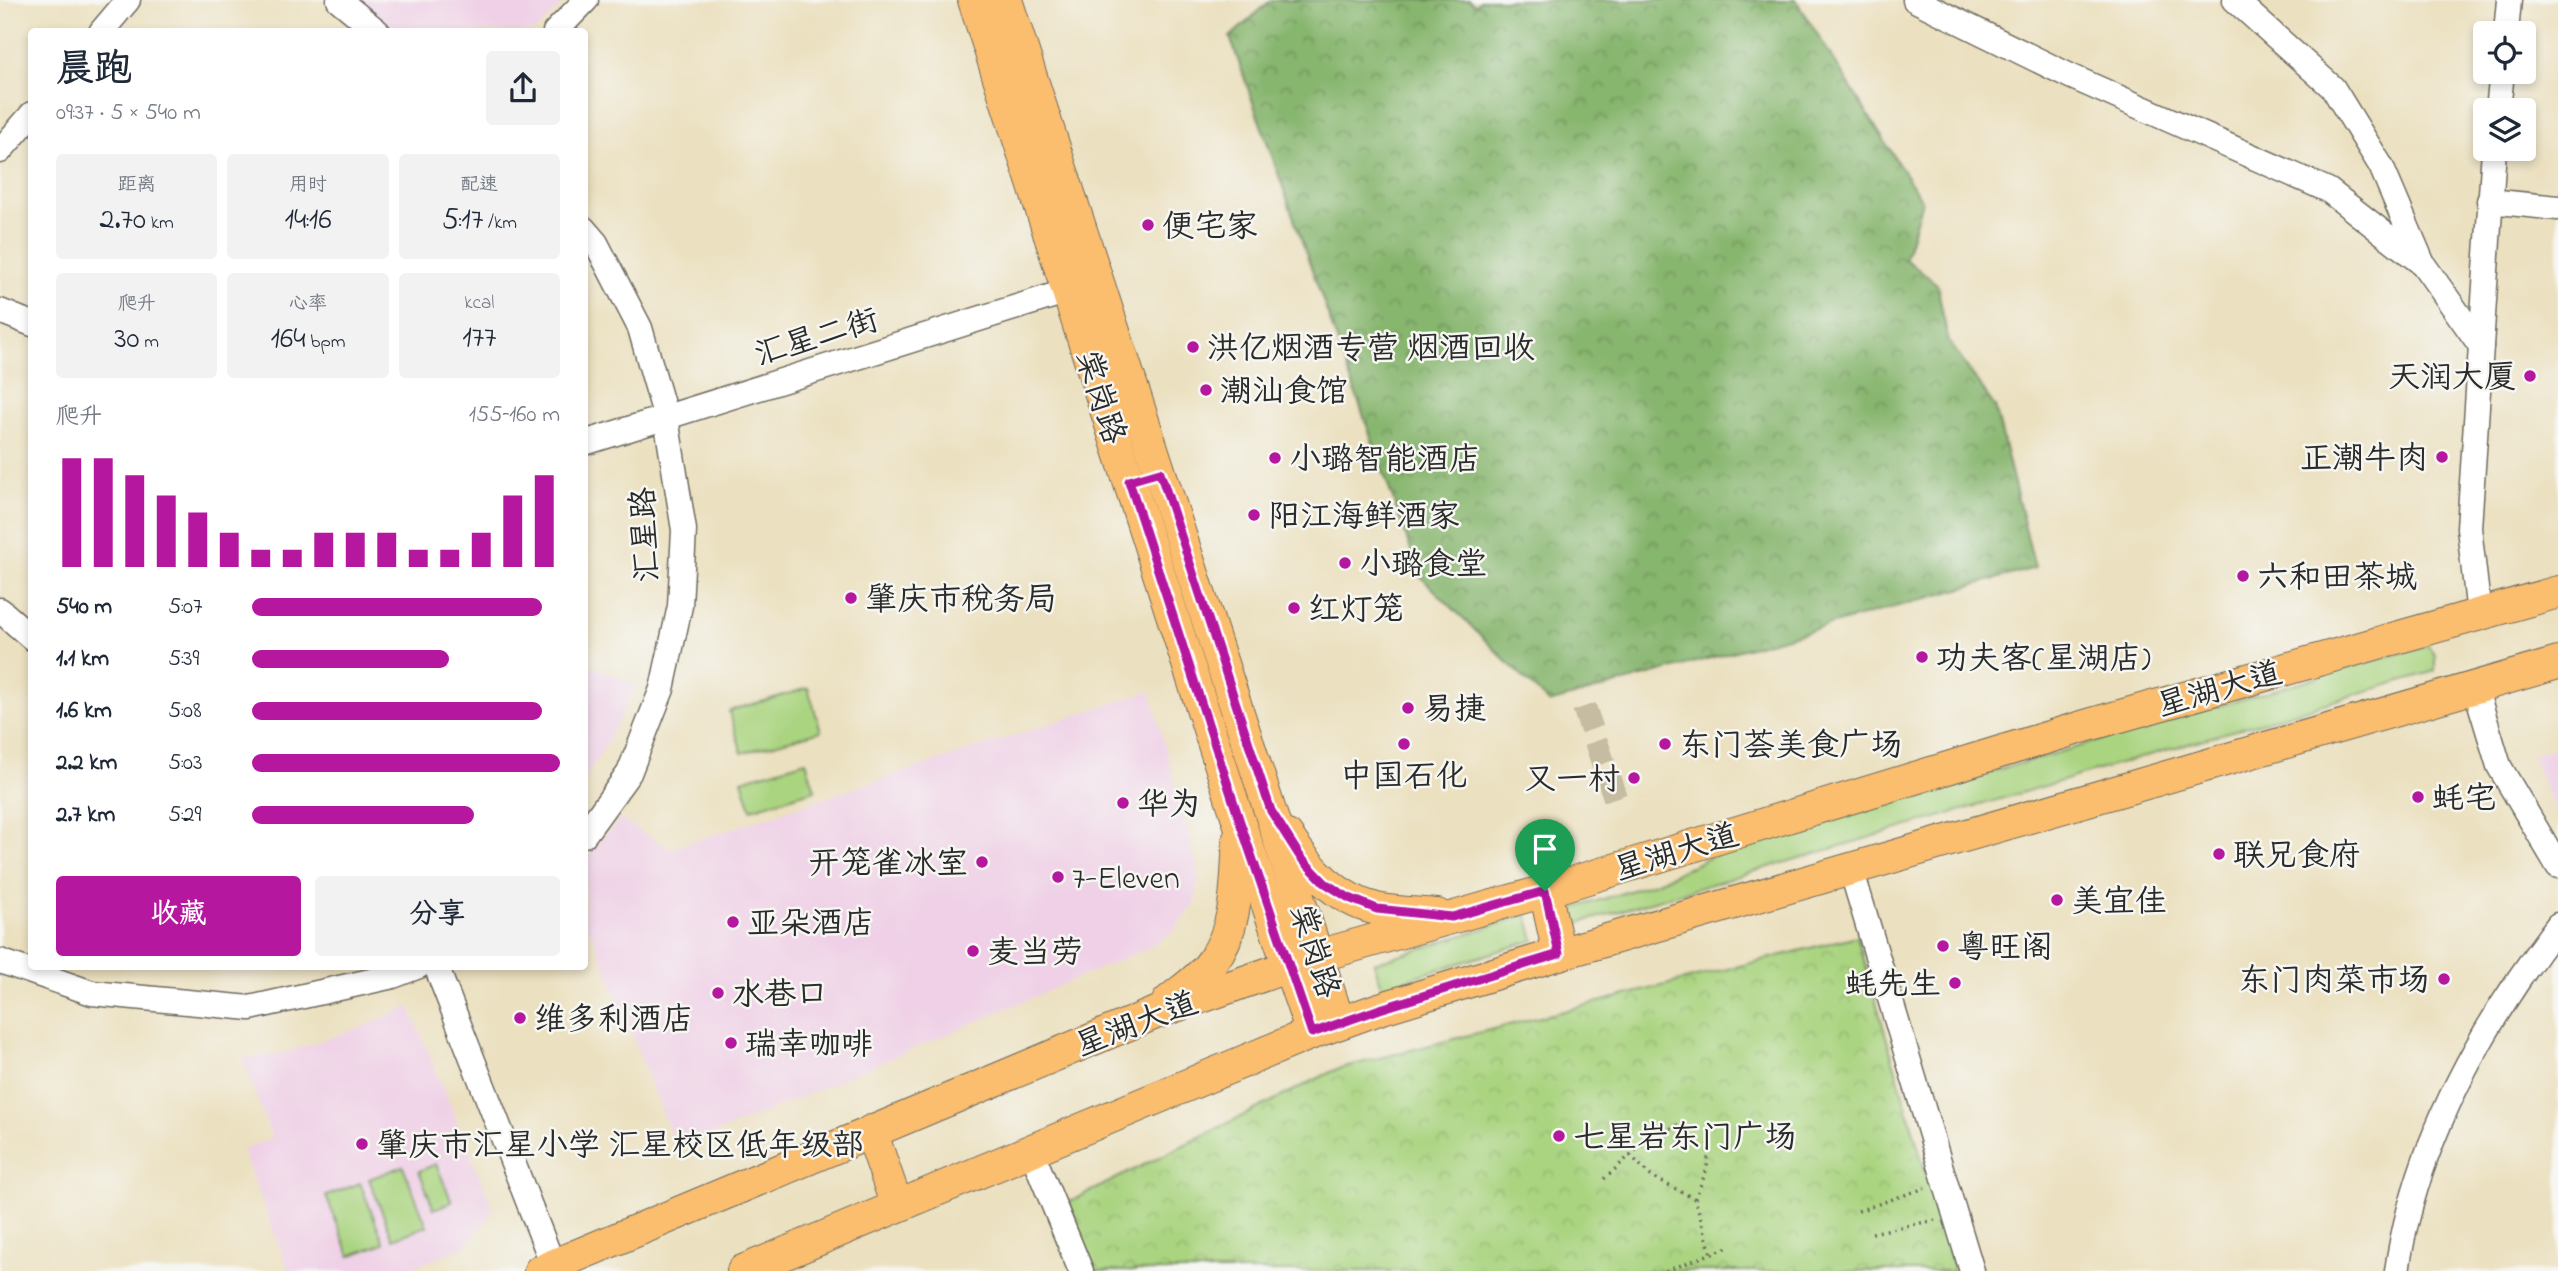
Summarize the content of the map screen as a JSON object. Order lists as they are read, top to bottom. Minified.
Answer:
{"streets":{"main road":["棠岗路","星湖大道"],"street":["汇星二街","汇星路"]},"crossings":[["汇星二街","棠岗路"],["汇星二街","汇星路"],["棠岗路","星湖大道"]],"places":["便宅家","洪亿烟酒专营 烟酒回收","天润大厦","潮汕食馆","正潮牛肉","小璐智能酒店","阳江海鲜酒家","小璐食堂","六和田茶城","肇庆市税务局","红灯笼","功夫客(星湖店)","易捷","中国石化","东门荟美食广场","又一村","蚝宅","华为","联兄食府","开笼雀冰室","7-Eleven","美宜佳","亚朵酒店","粤旺阁","麦当劳","东门肉菜市场","蚝先生","水巷口","维多利酒店","瑞幸咖啡","七星岩东门广场","肇庆市汇星小学 汇星校区低年级部"],"page":{"heading":["晨跑","09:37 · 5 × 540 m"],"stats":[["距离","2.70 km"],["用时","14:16"],["配速","5:17 /km"],["爬升","30 m"],["心率","164 bpm"],["kcal","177"]],"chart":["爬升","155–160 m"],"list":[{"name":"540 m","note":"5:07"},{"name":"1.1 km","note":"5:39"},{"name":"1.6 km","note":"5:08"},{"name":"2.2 km","note":"5:03"},{"name":"2.7 km","note":"5:29"}],"buttons":["收藏","分享"]}}
